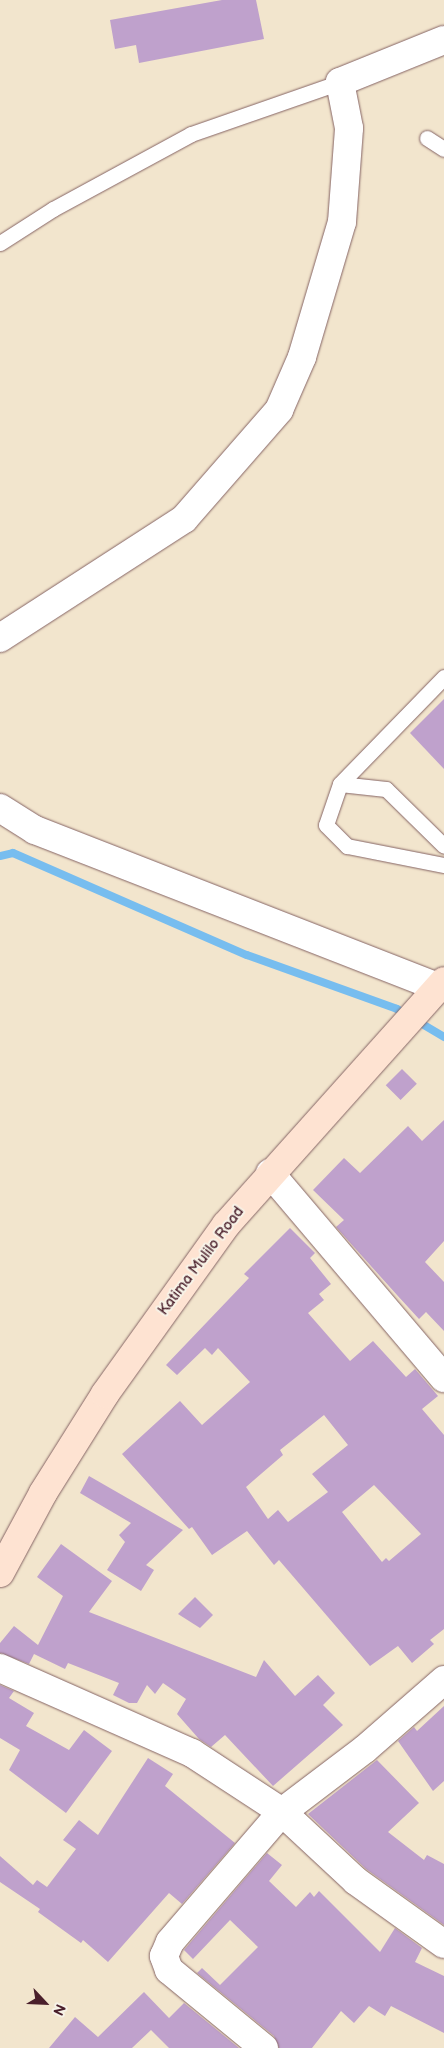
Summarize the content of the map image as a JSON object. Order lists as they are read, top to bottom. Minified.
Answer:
{"streets":{"main road":["Katima Mulilo Road"]},"north":"bottom right"}
